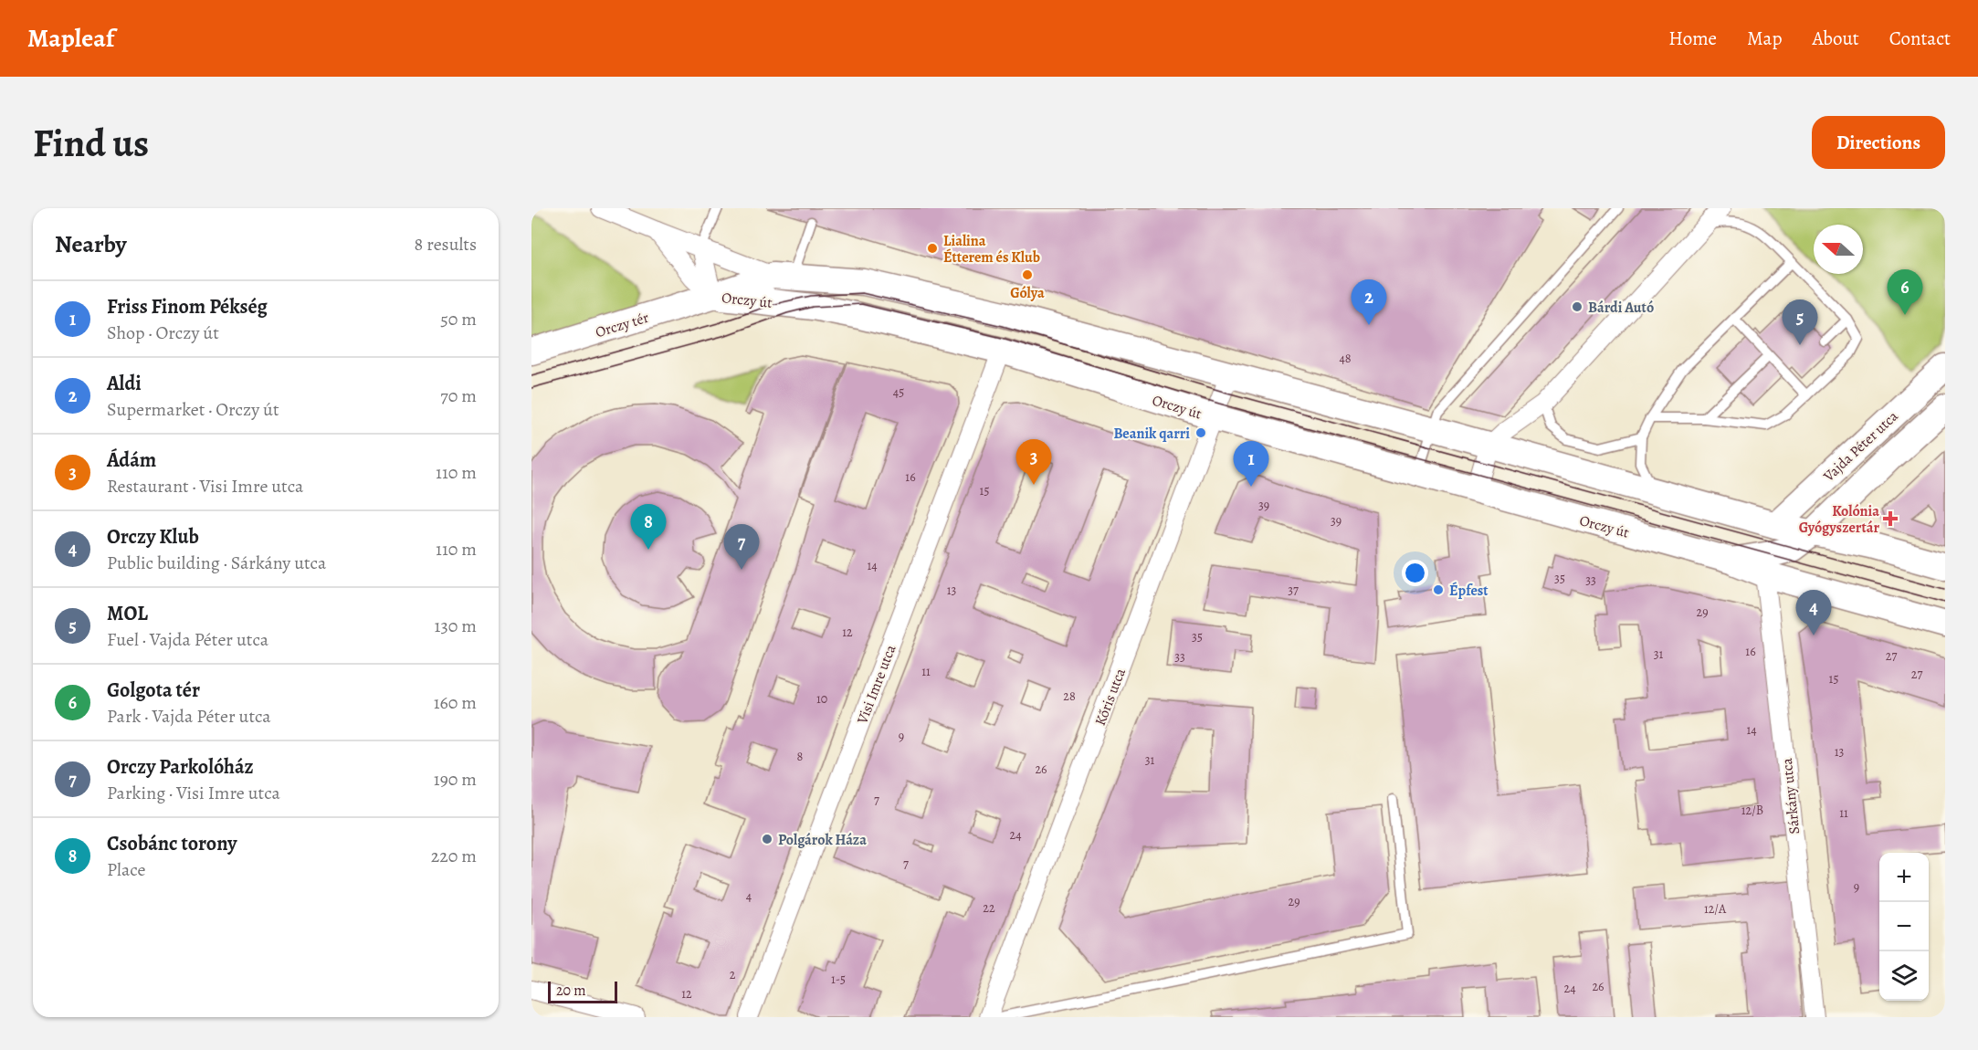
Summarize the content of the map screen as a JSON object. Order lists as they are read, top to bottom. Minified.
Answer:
{"streets":{"street":["Orczy út","Orczy tér","Vajda Péter utca","Visi Imre utca","Kőris utca","Sárkány utca"]},"crossings":[["Orczy út","Orczy tér"],["Orczy út","Vajda Péter utca"],["Orczy út","Visi Imre utca"],["Orczy út","Kőris utca"],["Orczy út","Sárkány utca"]],"places":{"other":["Lialina Étterem és Klub","Gólya","Bárdi Autó","Beanik qarri","Épfest","Polgárok Háza"],"health":["Kolónia Gyógyszertár"]},"house_numbers":["48","45","16","15","39","39","14","35","33","13","37","29","12","35","16","31","27","33","11","27","15","28","10","14","9","13","8","31","26","7","12/B","11","24","7","9","4","29","22","12/A","2","1-5","26","24","12"],"scale_bar":"20 m","north":"left","page":{"header":"Mapleaf","nav":["Home","Map","About","Contact"],"buttons":"Directions","title":"Find us","heading":["Nearby","8 results"],"pins":["6","2","5","3","1","8","7","4"],"list":[{"mark":"1","name":"Friss Finom Pékség","note":"Shop · Orczy út","value":"50 m"},{"mark":"2","name":"Aldi","note":"Supermarket · Orczy út","value":"70 m"},{"mark":"3","name":"Ádám","note":"Restaurant · Visi Imre utca","value":"110 m"},{"mark":"4","name":"Orczy Klub","note":"Public building · Sárkány utca","value":"110 m"},{"mark":"5","name":"MOL","note":"Fuel · Vajda Péter utca","value":"130 m"},{"mark":"6","name":"Golgota tér","note":"Park · Vajda Péter utca","value":"160 m"},{"mark":"7","name":"Orczy Parkolóház","note":"Parking · Visi Imre utca","value":"190 m"},{"mark":"8","name":"Csobánc torony","note":"Place","value":"220 m"}],"map_buttons":["+","−"],"scale":"20 m"}}
